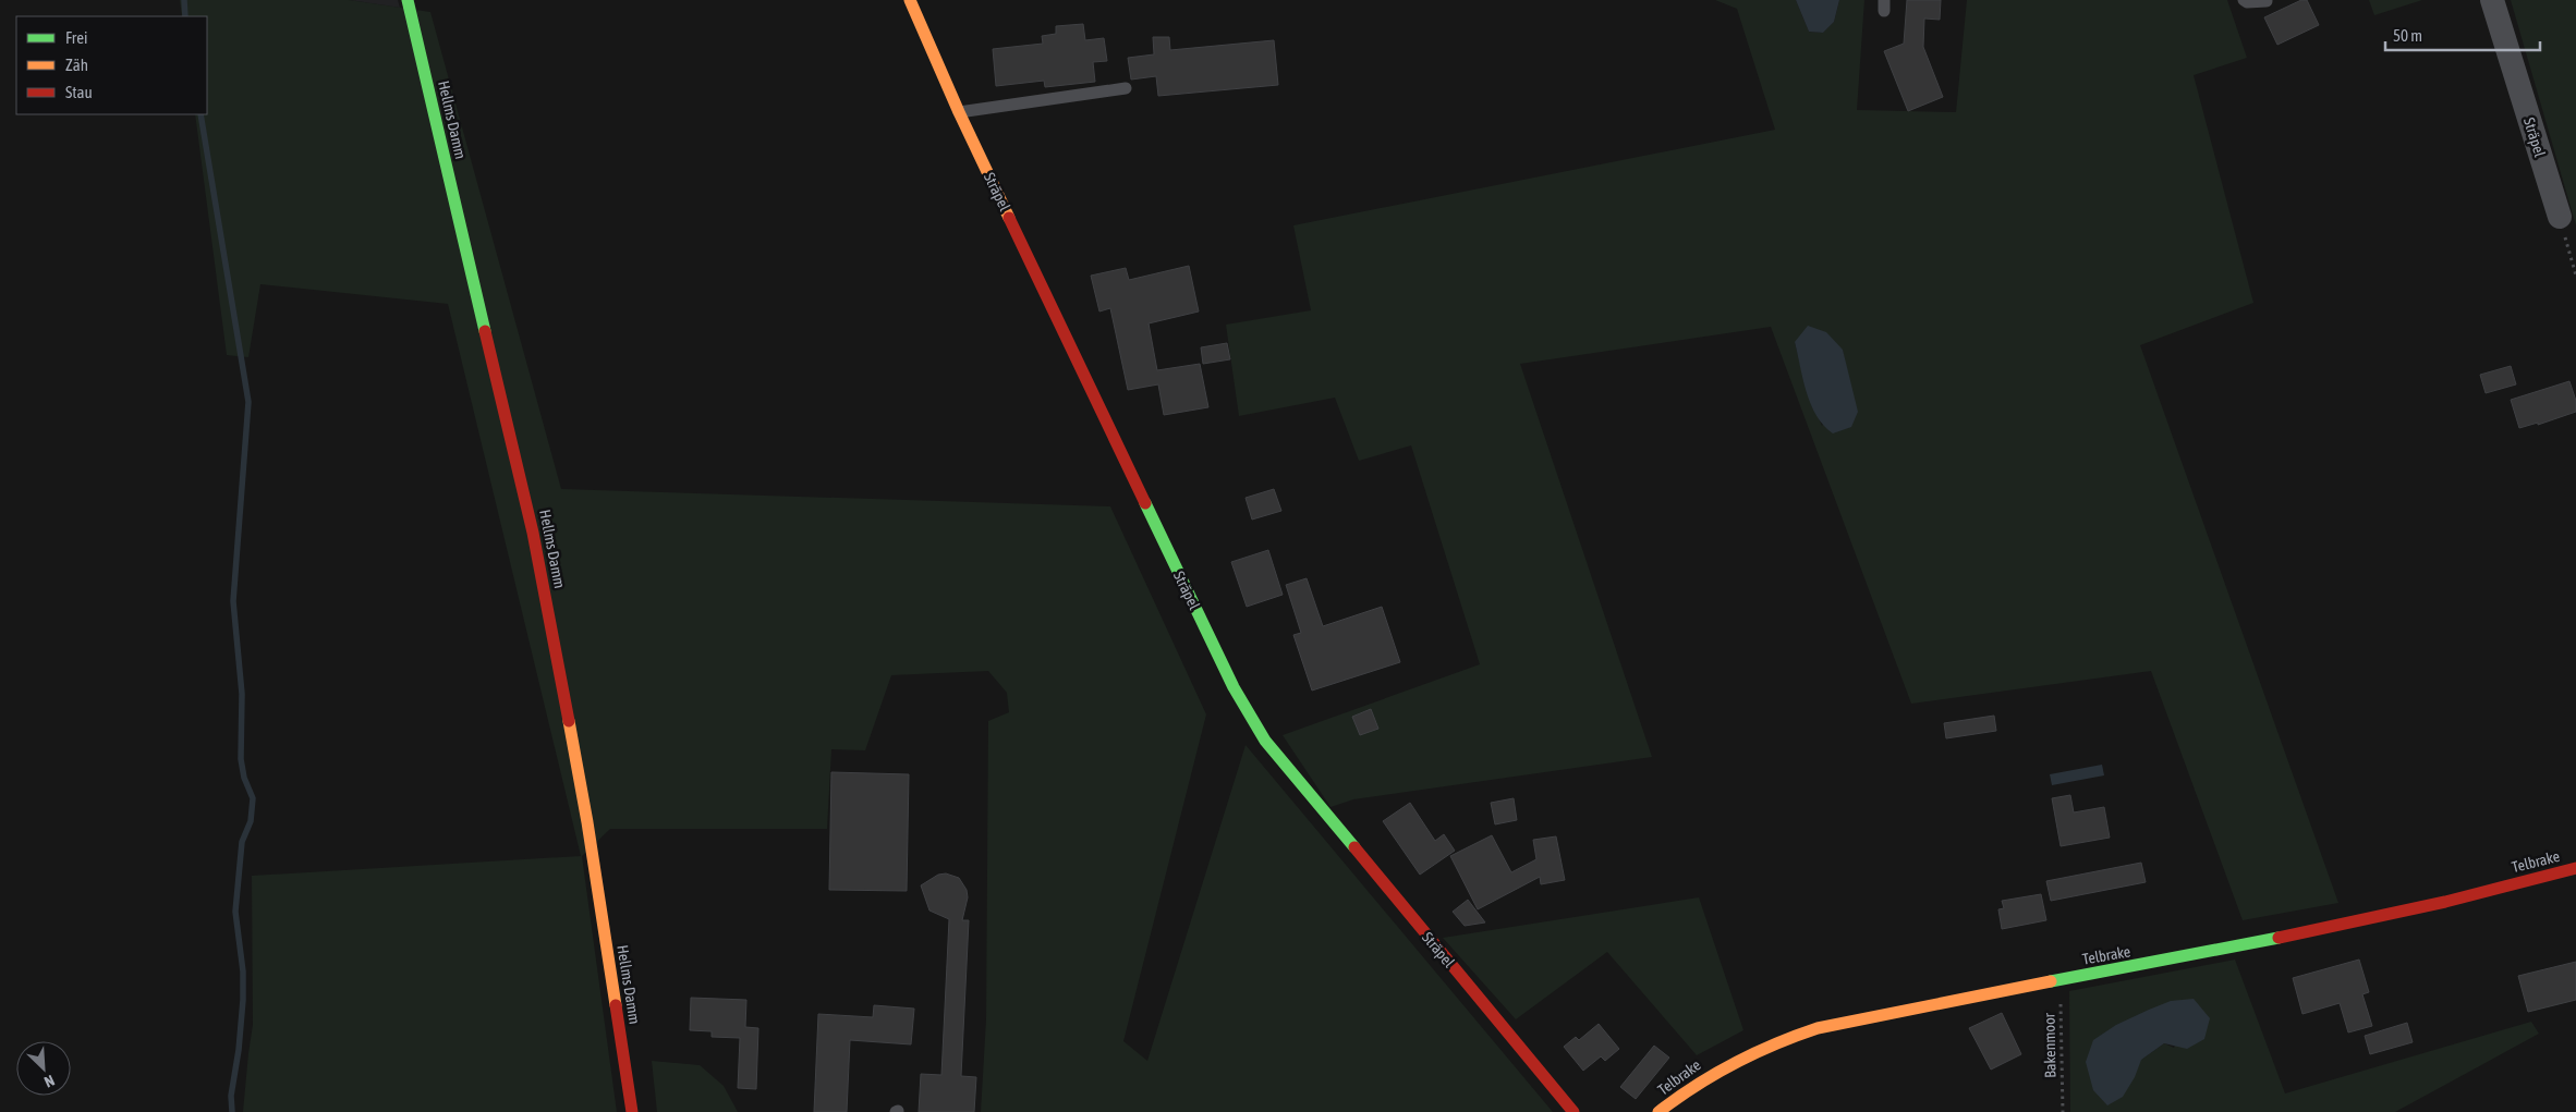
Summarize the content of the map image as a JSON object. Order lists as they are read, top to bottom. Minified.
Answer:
{"streets":{"street":["Hellms Damm","Sträpel","Telbrake"],"path":["Bakenmoor"]},"crossings":[["Telbrake","Bakenmoor"]],"legend":["Frei","Zäh","Stau"],"scale_bar":"50 m","north":"bottom right"}
